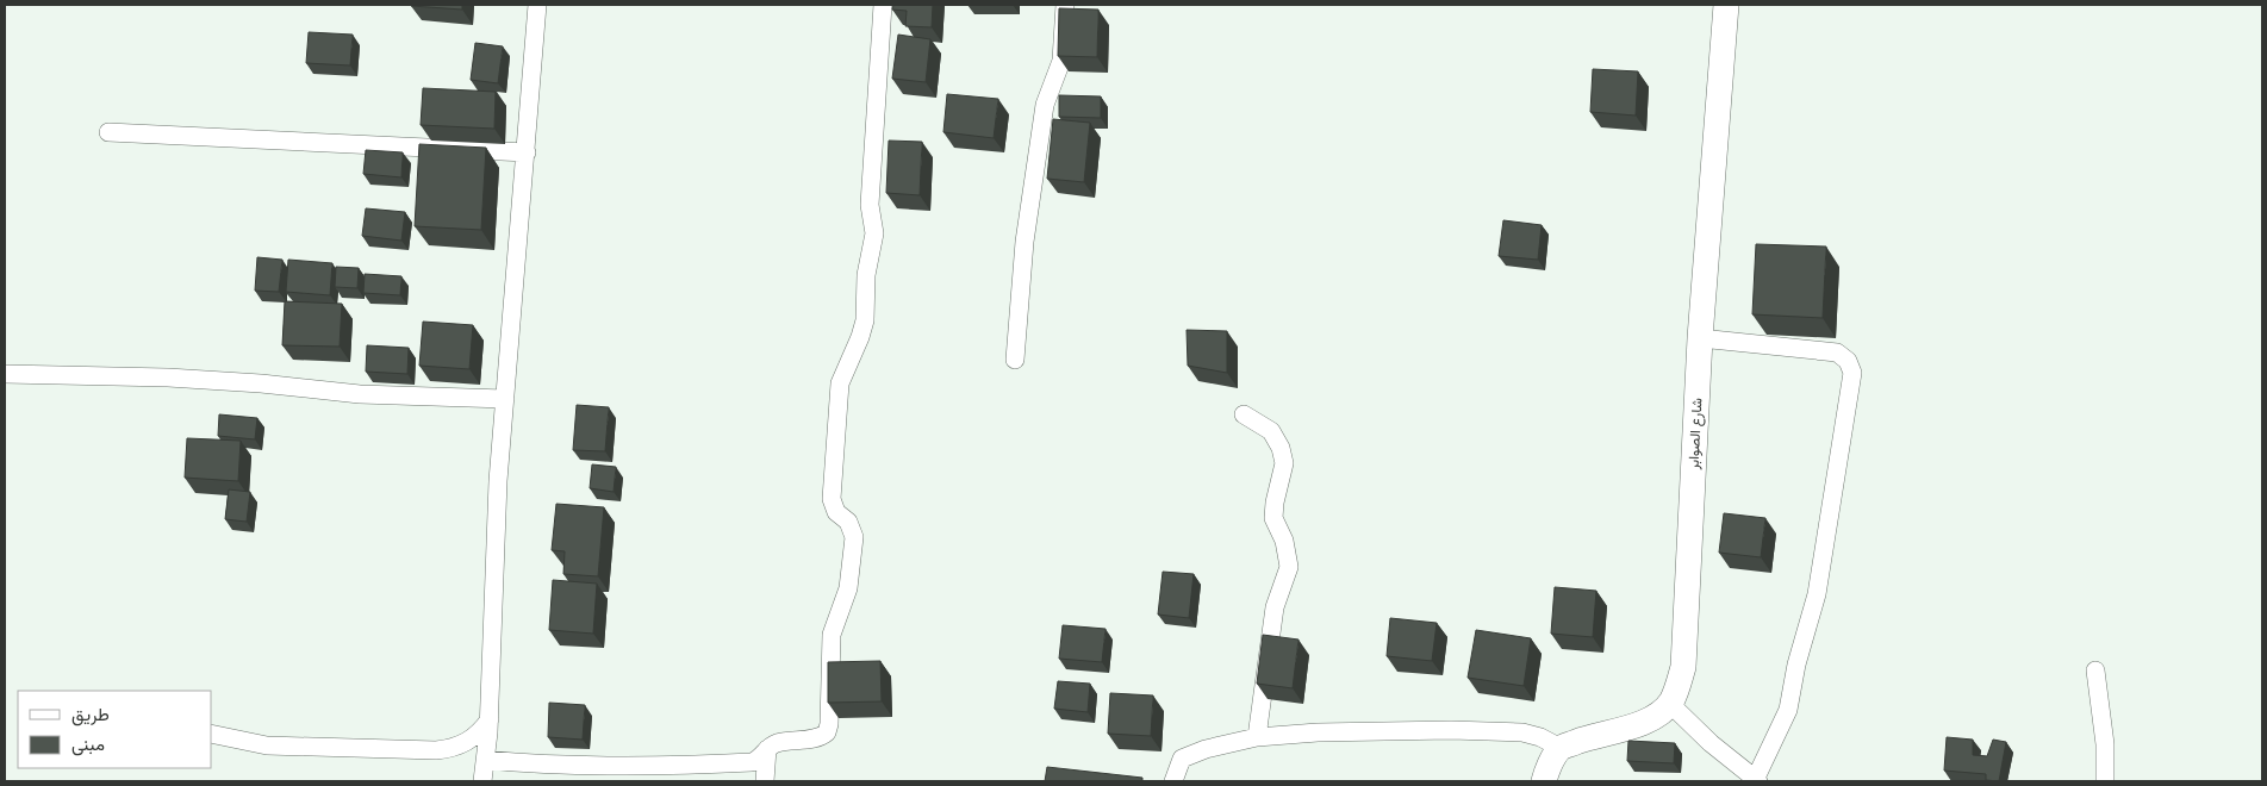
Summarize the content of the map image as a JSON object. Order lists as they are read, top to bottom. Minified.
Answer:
{"streets":{"street":["شارع الصوابر"]},"legend":["طريق","مبنى"]}
